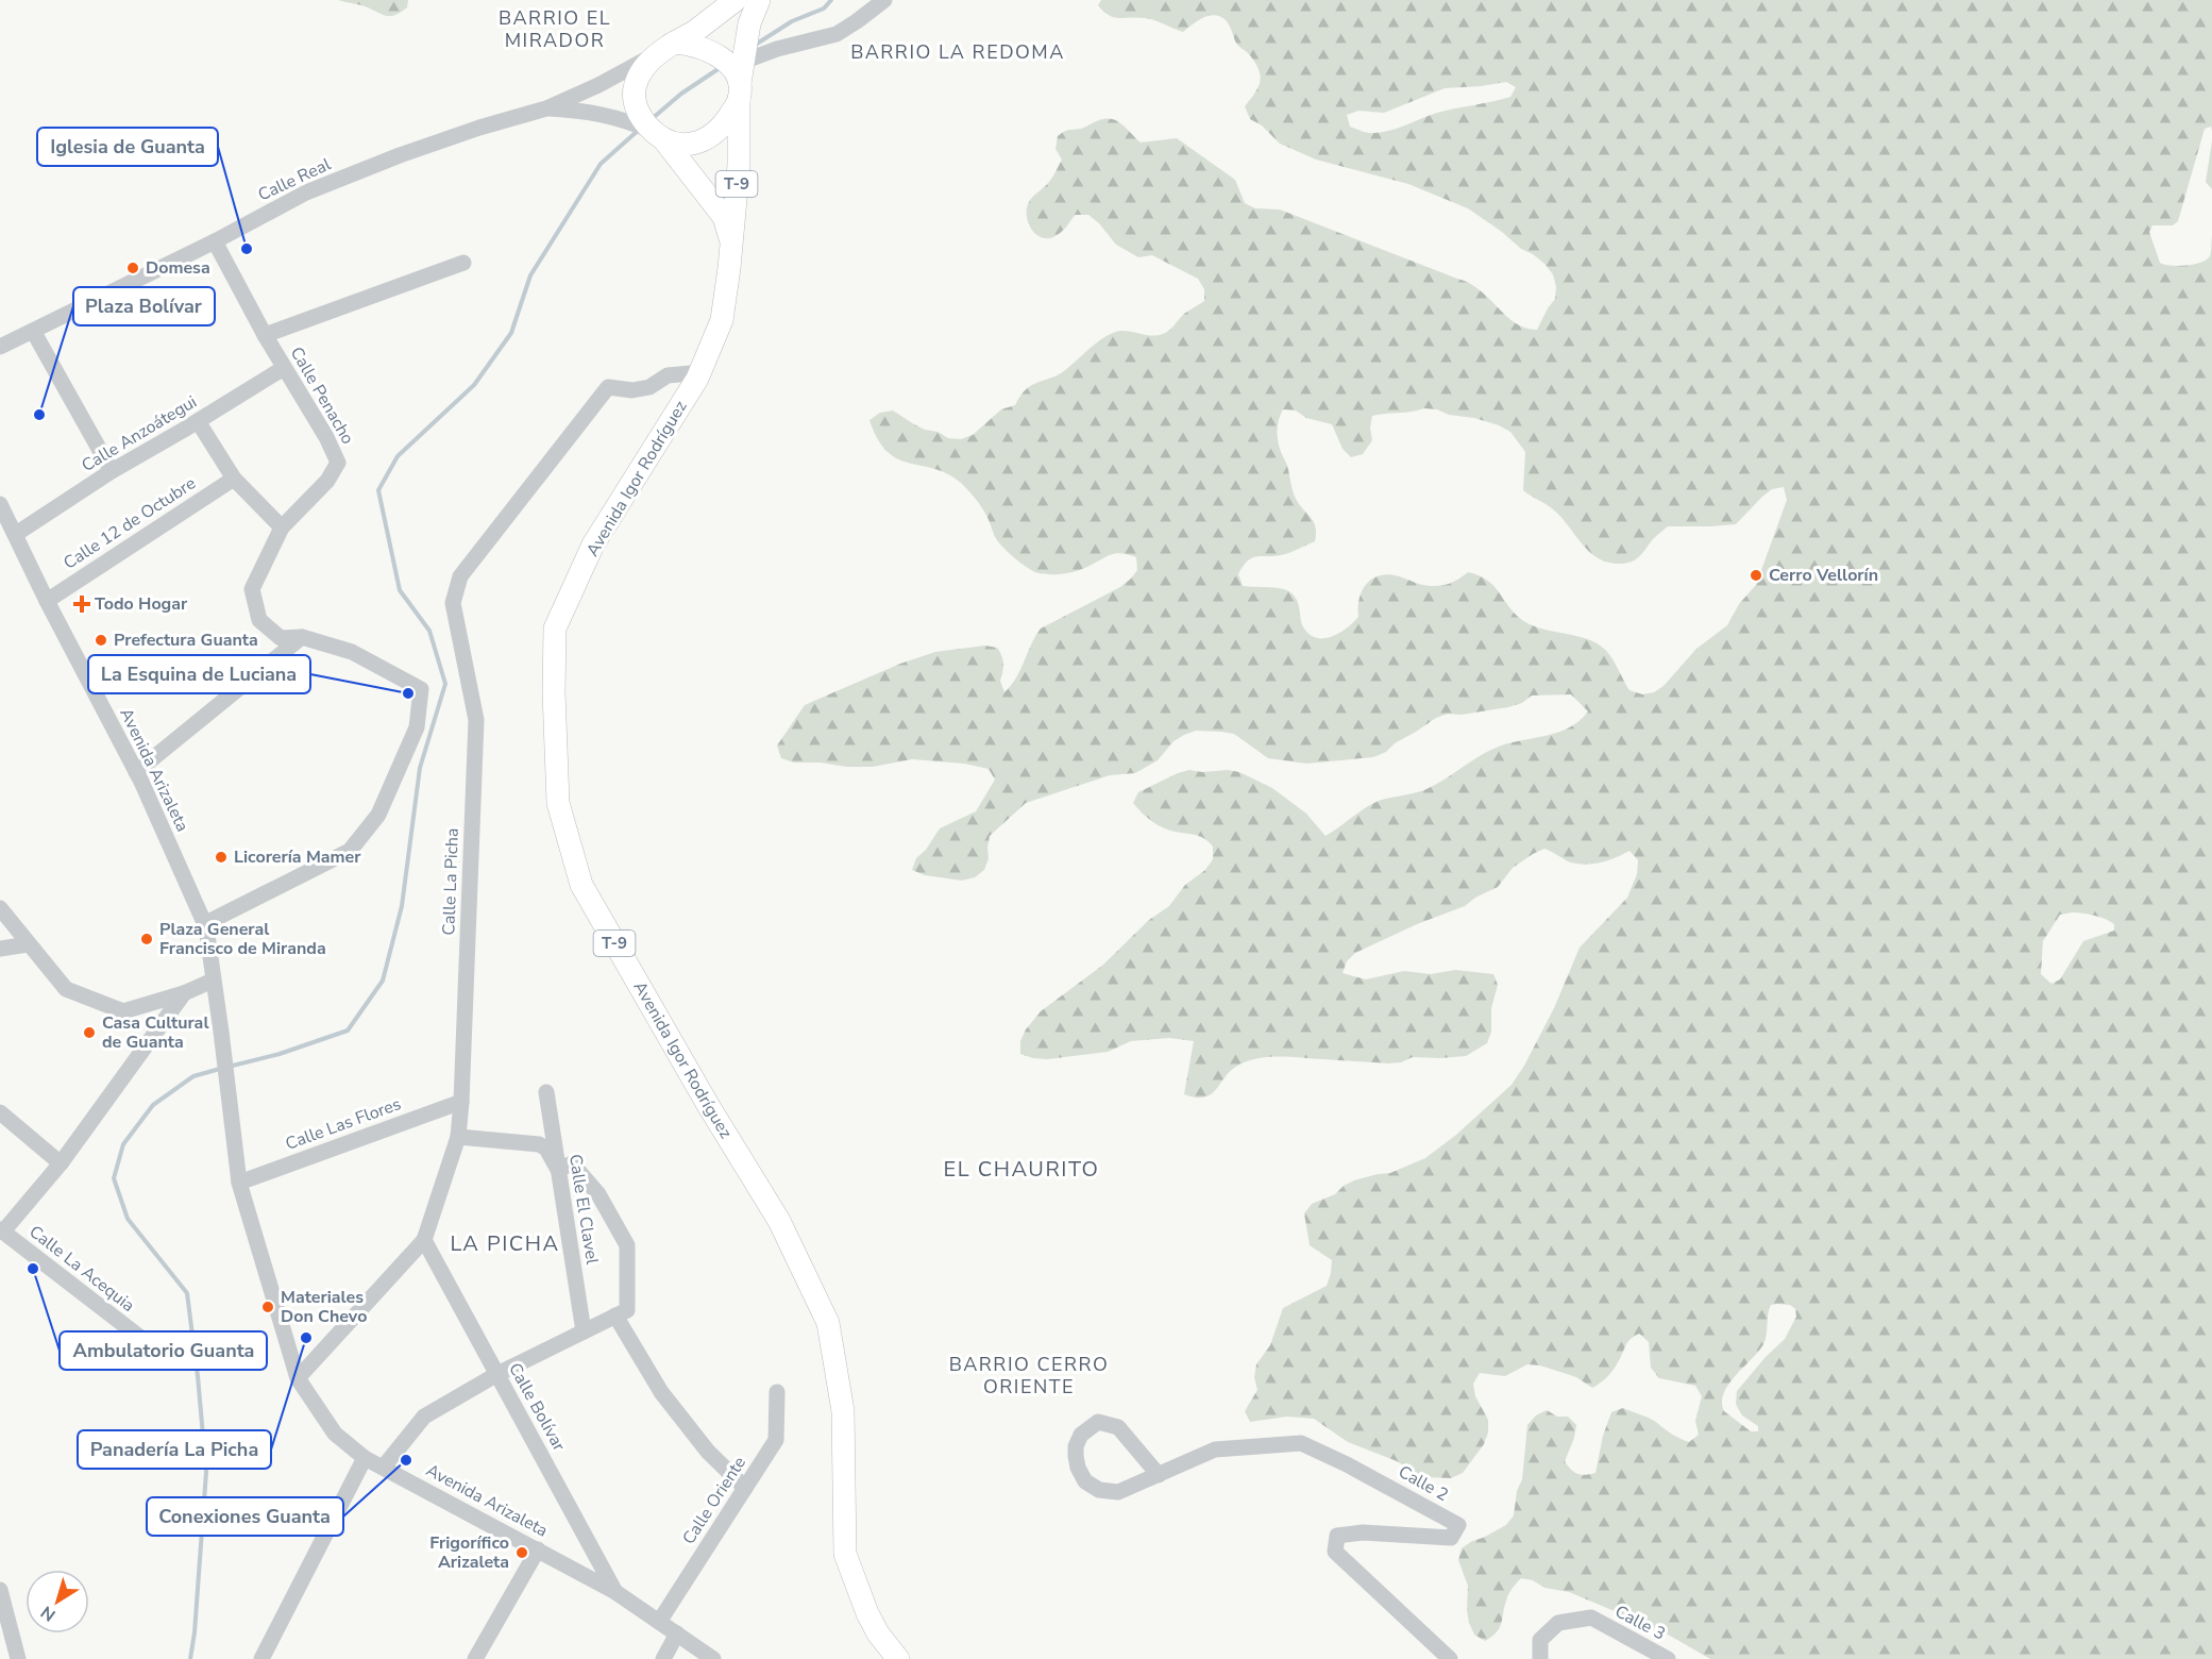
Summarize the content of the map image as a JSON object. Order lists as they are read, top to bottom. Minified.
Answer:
{"streets":{"highway":["T-9","Avenida Igor Rodríguez"],"street":["Calle Real","Calle Penacho","Calle Anzoátegui","Calle 12 de Octubre","Avenida Arizaleta","Calle La Picha","Calle Las Flores","Calle El Clavel","Calle La Acequia","Calle Bolívar","Calle 2","Calle Oriente","Calle 3"]},"crossings":[["Calle Real","Calle Penacho"],["T-9","Avenida Igor Rodríguez"],["Calle Penacho","Calle Anzoátegui"],["Calle Penacho","Avenida Arizaleta"],["Calle Anzoátegui","Avenida Arizaleta"],["Avenida Igor Rodríguez","Calle La Picha"],["Calle 12 de Octubre","Avenida Arizaleta"],["Avenida Arizaleta","Calle La Picha"],["Avenida Arizaleta","Calle Las Flores"],["Avenida Arizaleta","Calle Bolívar"],["Avenida Arizaleta","Calle Oriente"],["Calle La Picha","Calle Las Flores"],["Calle La Picha","Calle Bolívar"]],"districts":["BARRIO EL MIRADOR","BARRIO LA REDOMA","EL CHAURITO","LA PICHA","BARRIO CERRO ORIENTE"],"places":{"other":["Iglesia de Guanta","Domesa","Plaza Bolívar","Cerro Vellorín","Prefectura Guanta","La Esquina de Luciana","Licorería Mamer","Plaza General Francisco de Miranda","Casa Cultural de Guanta","Ambulatorio Guanta","Materiales Don Chevo","Panadería La Picha","Conexiones Guanta","Frigorífico Arizaleta"],"health":["Todo Hogar"]},"north":"bottom left"}
